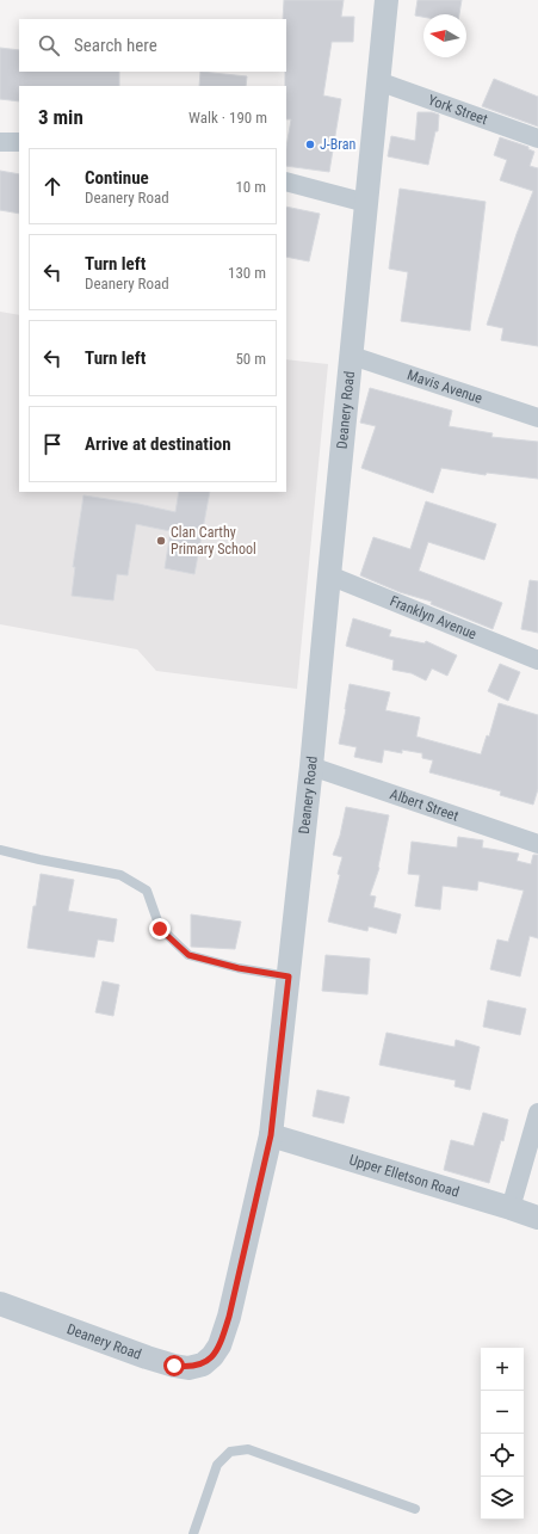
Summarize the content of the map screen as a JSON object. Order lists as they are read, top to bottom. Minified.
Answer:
{"streets":{"street":["York Street","Mavis Avenue","Deanery Road","Franklyn Avenue","Albert Street","Upper Elletson Road"]},"crossings":[["York Street","Deanery Road"],["Mavis Avenue","Deanery Road"],["Deanery Road","Franklyn Avenue"],["Deanery Road","Albert Street"],["Deanery Road","Upper Elletson Road"]],"places":["J-Bran","Clan Carthy Primary School"],"north":"left","page":{"search":"Search here","heading":["3 min","Walk · 190 m"],"list":[["Continue","Deanery Road","10 m"],["Turn left","Deanery Road","130 m"],["Turn left","50 m"],"Arrive at destination"],"map_buttons":["+","−"]}}
